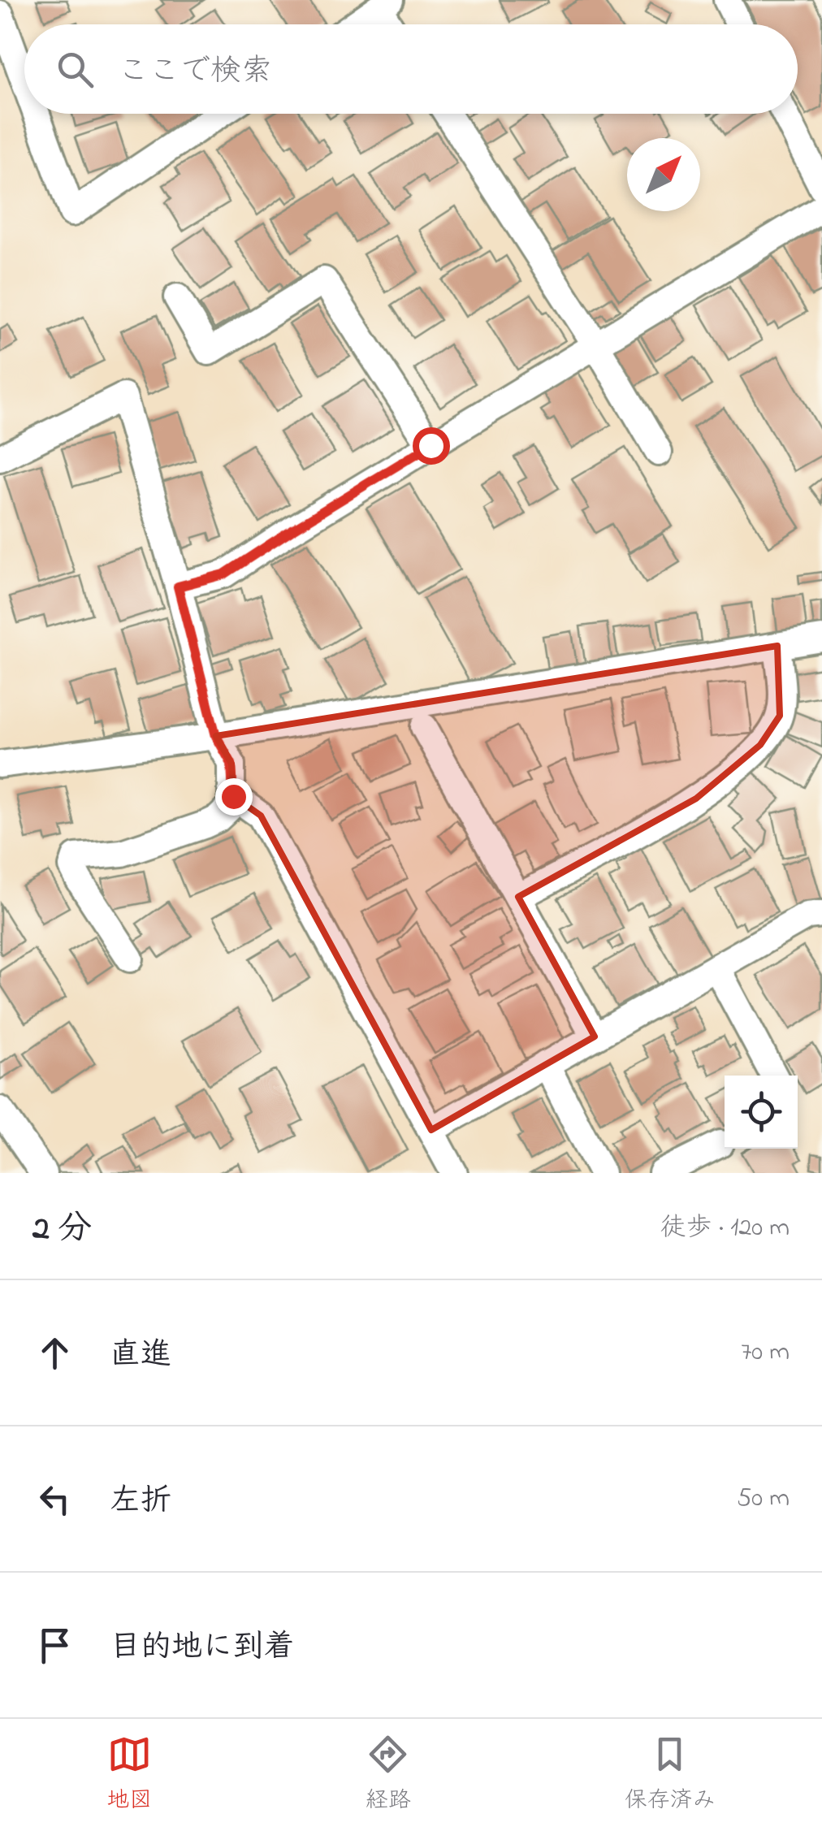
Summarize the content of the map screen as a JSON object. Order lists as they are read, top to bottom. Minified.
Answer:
{"north":"top right","page":{"search":"ここで検索","heading":["2 分","徒歩 · 120 m"],"list":[["直進","70 m"],["左折","50 m"],"目的地に到着"],"nav":["地図","経路","保存済み"]}}
